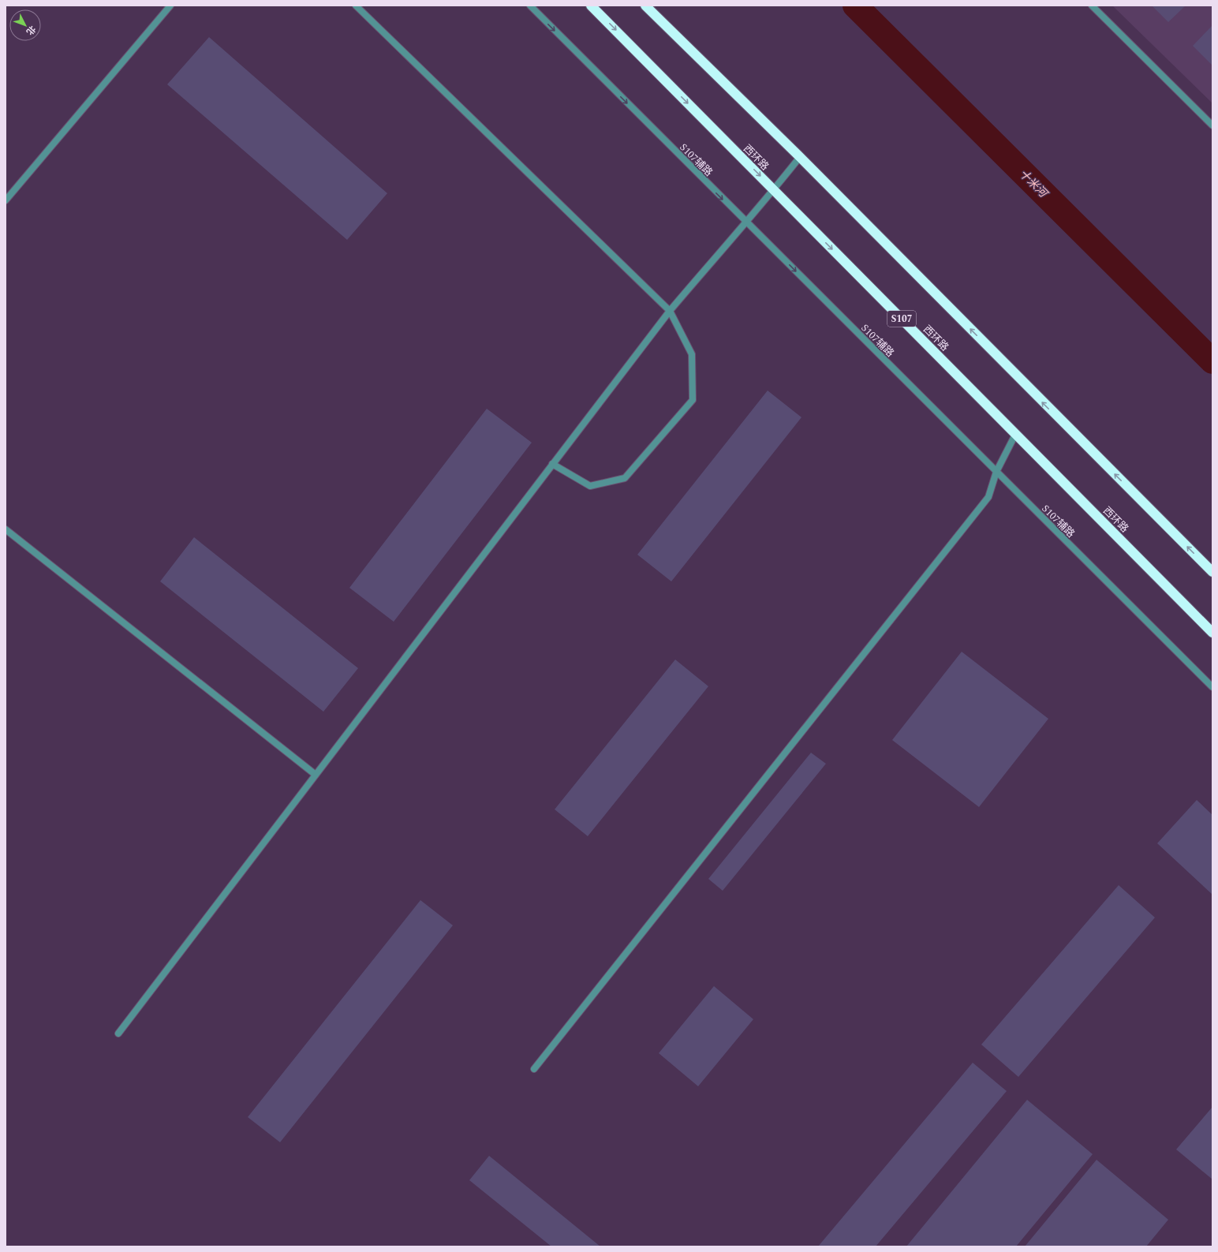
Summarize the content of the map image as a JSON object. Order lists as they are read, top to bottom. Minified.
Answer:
{"streets":{"highway":["西环路","S107"],"street":["S107辅路"]},"one_way":["S107辅路"],"water":["十米河"],"north":"bottom right"}
